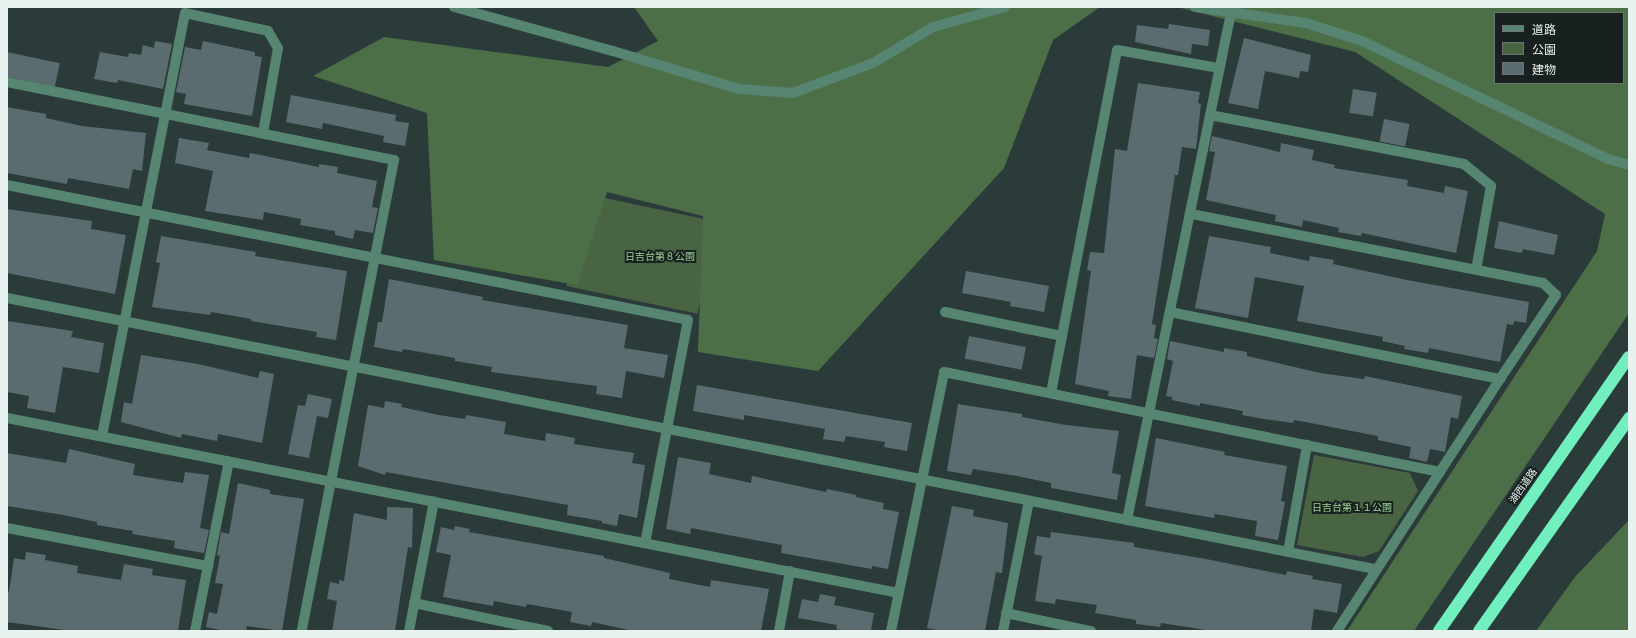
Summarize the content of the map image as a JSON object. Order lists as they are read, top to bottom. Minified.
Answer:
{"streets":{"highway":["湖西道路"]},"parks":["日吉台第８公園","日吉台第１１公園"],"legend":["道路","公園","建物"]}
